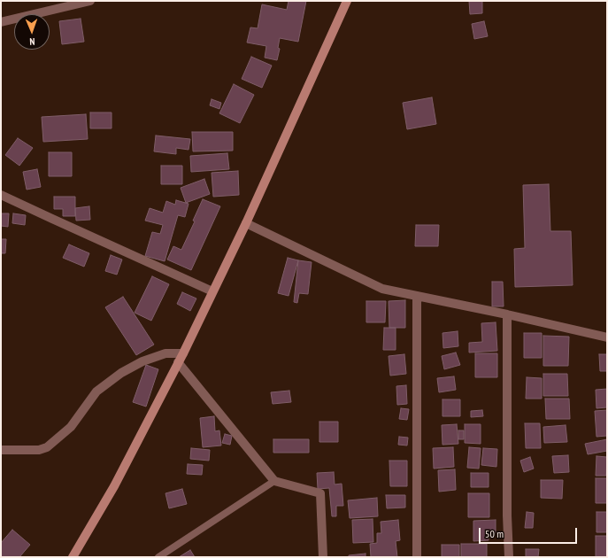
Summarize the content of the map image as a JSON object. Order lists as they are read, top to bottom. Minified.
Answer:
{"scale_bar":"50 m","north":"bottom"}
